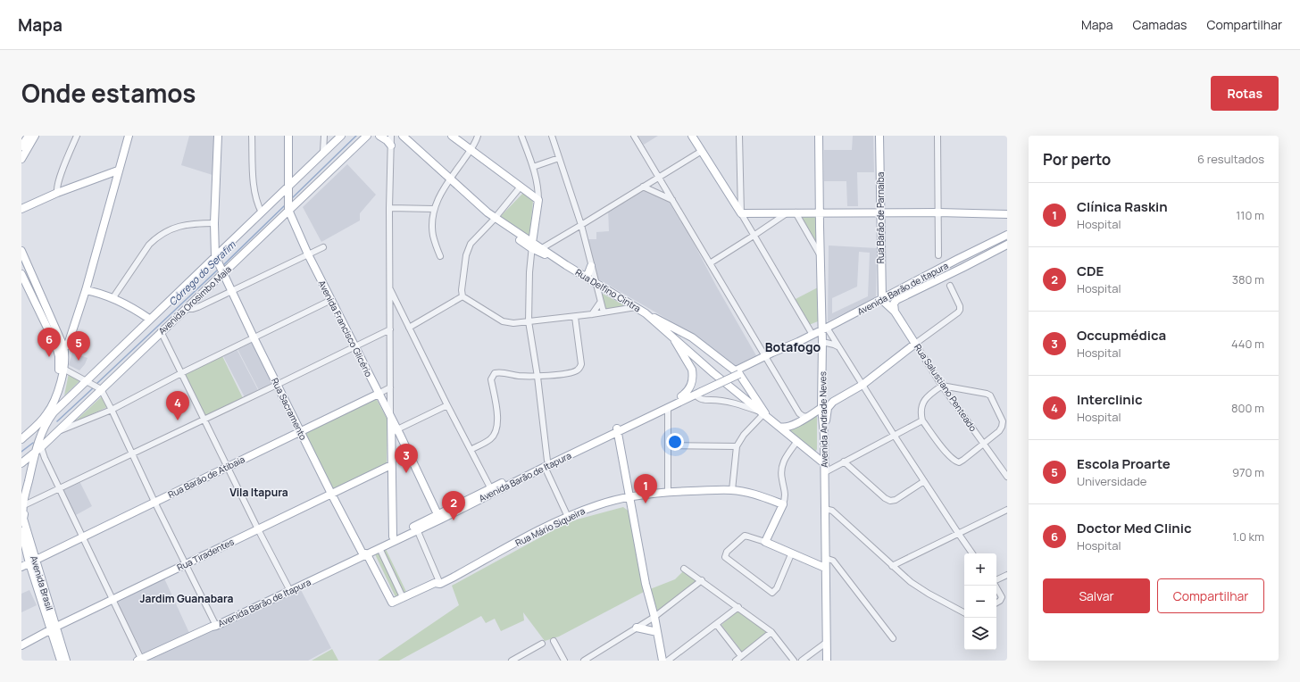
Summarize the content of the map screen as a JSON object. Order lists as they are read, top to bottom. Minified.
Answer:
{"streets":{"main road":["Rua Barão de Parnaíba","Avenida Barão de Itapura","Rua Delfino Cintra","Avenida Orosimbo Maia","Avenida Francisco Glicério","Rua Salustiano Penteado","Rua Sacramento","Avenida Andrade Neves","Rua Barão de Atibaia","Rua Mário Siqueira","Rua Tiradentes","Avenida Brasil"]},"crossings":[["Rua Barão de Parnaíba","Avenida Barão de Itapura"],["Rua Barão de Parnaíba","Rua Salustiano Penteado"],["Avenida Barão de Itapura","Avenida Francisco Glicério"],["Avenida Barão de Itapura","Rua Salustiano Penteado"],["Avenida Barão de Itapura","Rua Sacramento"],["Avenida Barão de Itapura","Avenida Andrade Neves"],["Avenida Orosimbo Maia","Avenida Francisco Glicério"],["Avenida Orosimbo Maia","Rua Sacramento"],["Avenida Orosimbo Maia","Avenida Brasil"],["Avenida Francisco Glicério","Rua Barão de Atibaia"],["Rua Sacramento","Rua Barão de Atibaia"],["Rua Sacramento","Rua Mário Siqueira"],["Rua Sacramento","Rua Tiradentes"],["Rua Barão de Atibaia","Avenida Brasil"],["Rua Tiradentes","Avenida Brasil"]],"districts":["Botafogo","Vila Itapura","Jardim Guanabara"],"water":["Córrego do Serafim"],"page":{"header":"Mapa","nav":["Mapa","Camadas","Compartilhar"],"title":"Onde estamos","buttons":["Rotas",["Salvar","Compartilhar"]],"heading":["Por perto","6 resultados"],"list":[{"mark":"1","name":"Clínica Raskin","note":"Hospital","value":"110 m"},{"mark":"2","name":"CDE","note":"Hospital","value":"380 m"},{"mark":"3","name":"Occupmédica","note":"Hospital","value":"440 m"},{"mark":"4","name":"Interclinic","note":"Hospital","value":"800 m"},{"mark":"5","name":"Escola Proarte","note":"Universidade","value":"970 m"},{"mark":"6","name":"Doctor Med Clinic","note":"Hospital","value":"1.0 km"}],"pins":["6","5","4","3","1","2"],"map_buttons":["+","−"]}}
